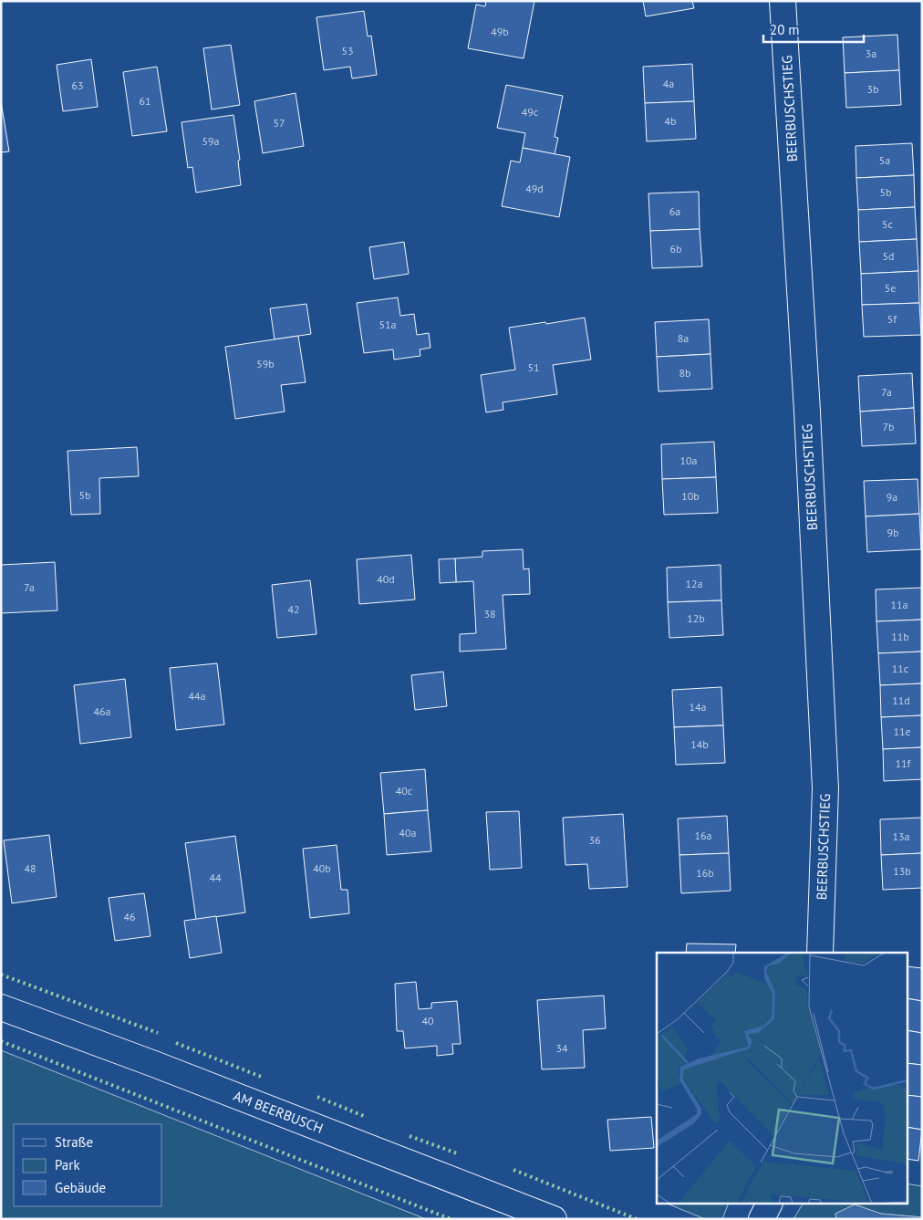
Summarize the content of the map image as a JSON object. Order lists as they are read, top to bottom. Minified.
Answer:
{"streets":{"street":["BEERBUSCHSTIEG","AM BEERBUSCH"]},"house_numbers":["49b","53","3a","4a","63","3b","61","49c","4b","57","59a","5a","49d","5b","6a","5c","6b","5d","5e","5f","51a","8a","59b","51","8b","7a","7b","10a","5b","10b","9a","9b","40d","12a","7a","11a","42","38","12b","11b","11c","44a","11d","14a","46a","11e","14b","11f","40c","40a","16a","13a","36","48","40b","13b","16b","44","46","40","34"],"legend":["Straße","Park","Gebäude"],"scale_bar":"20 m"}
